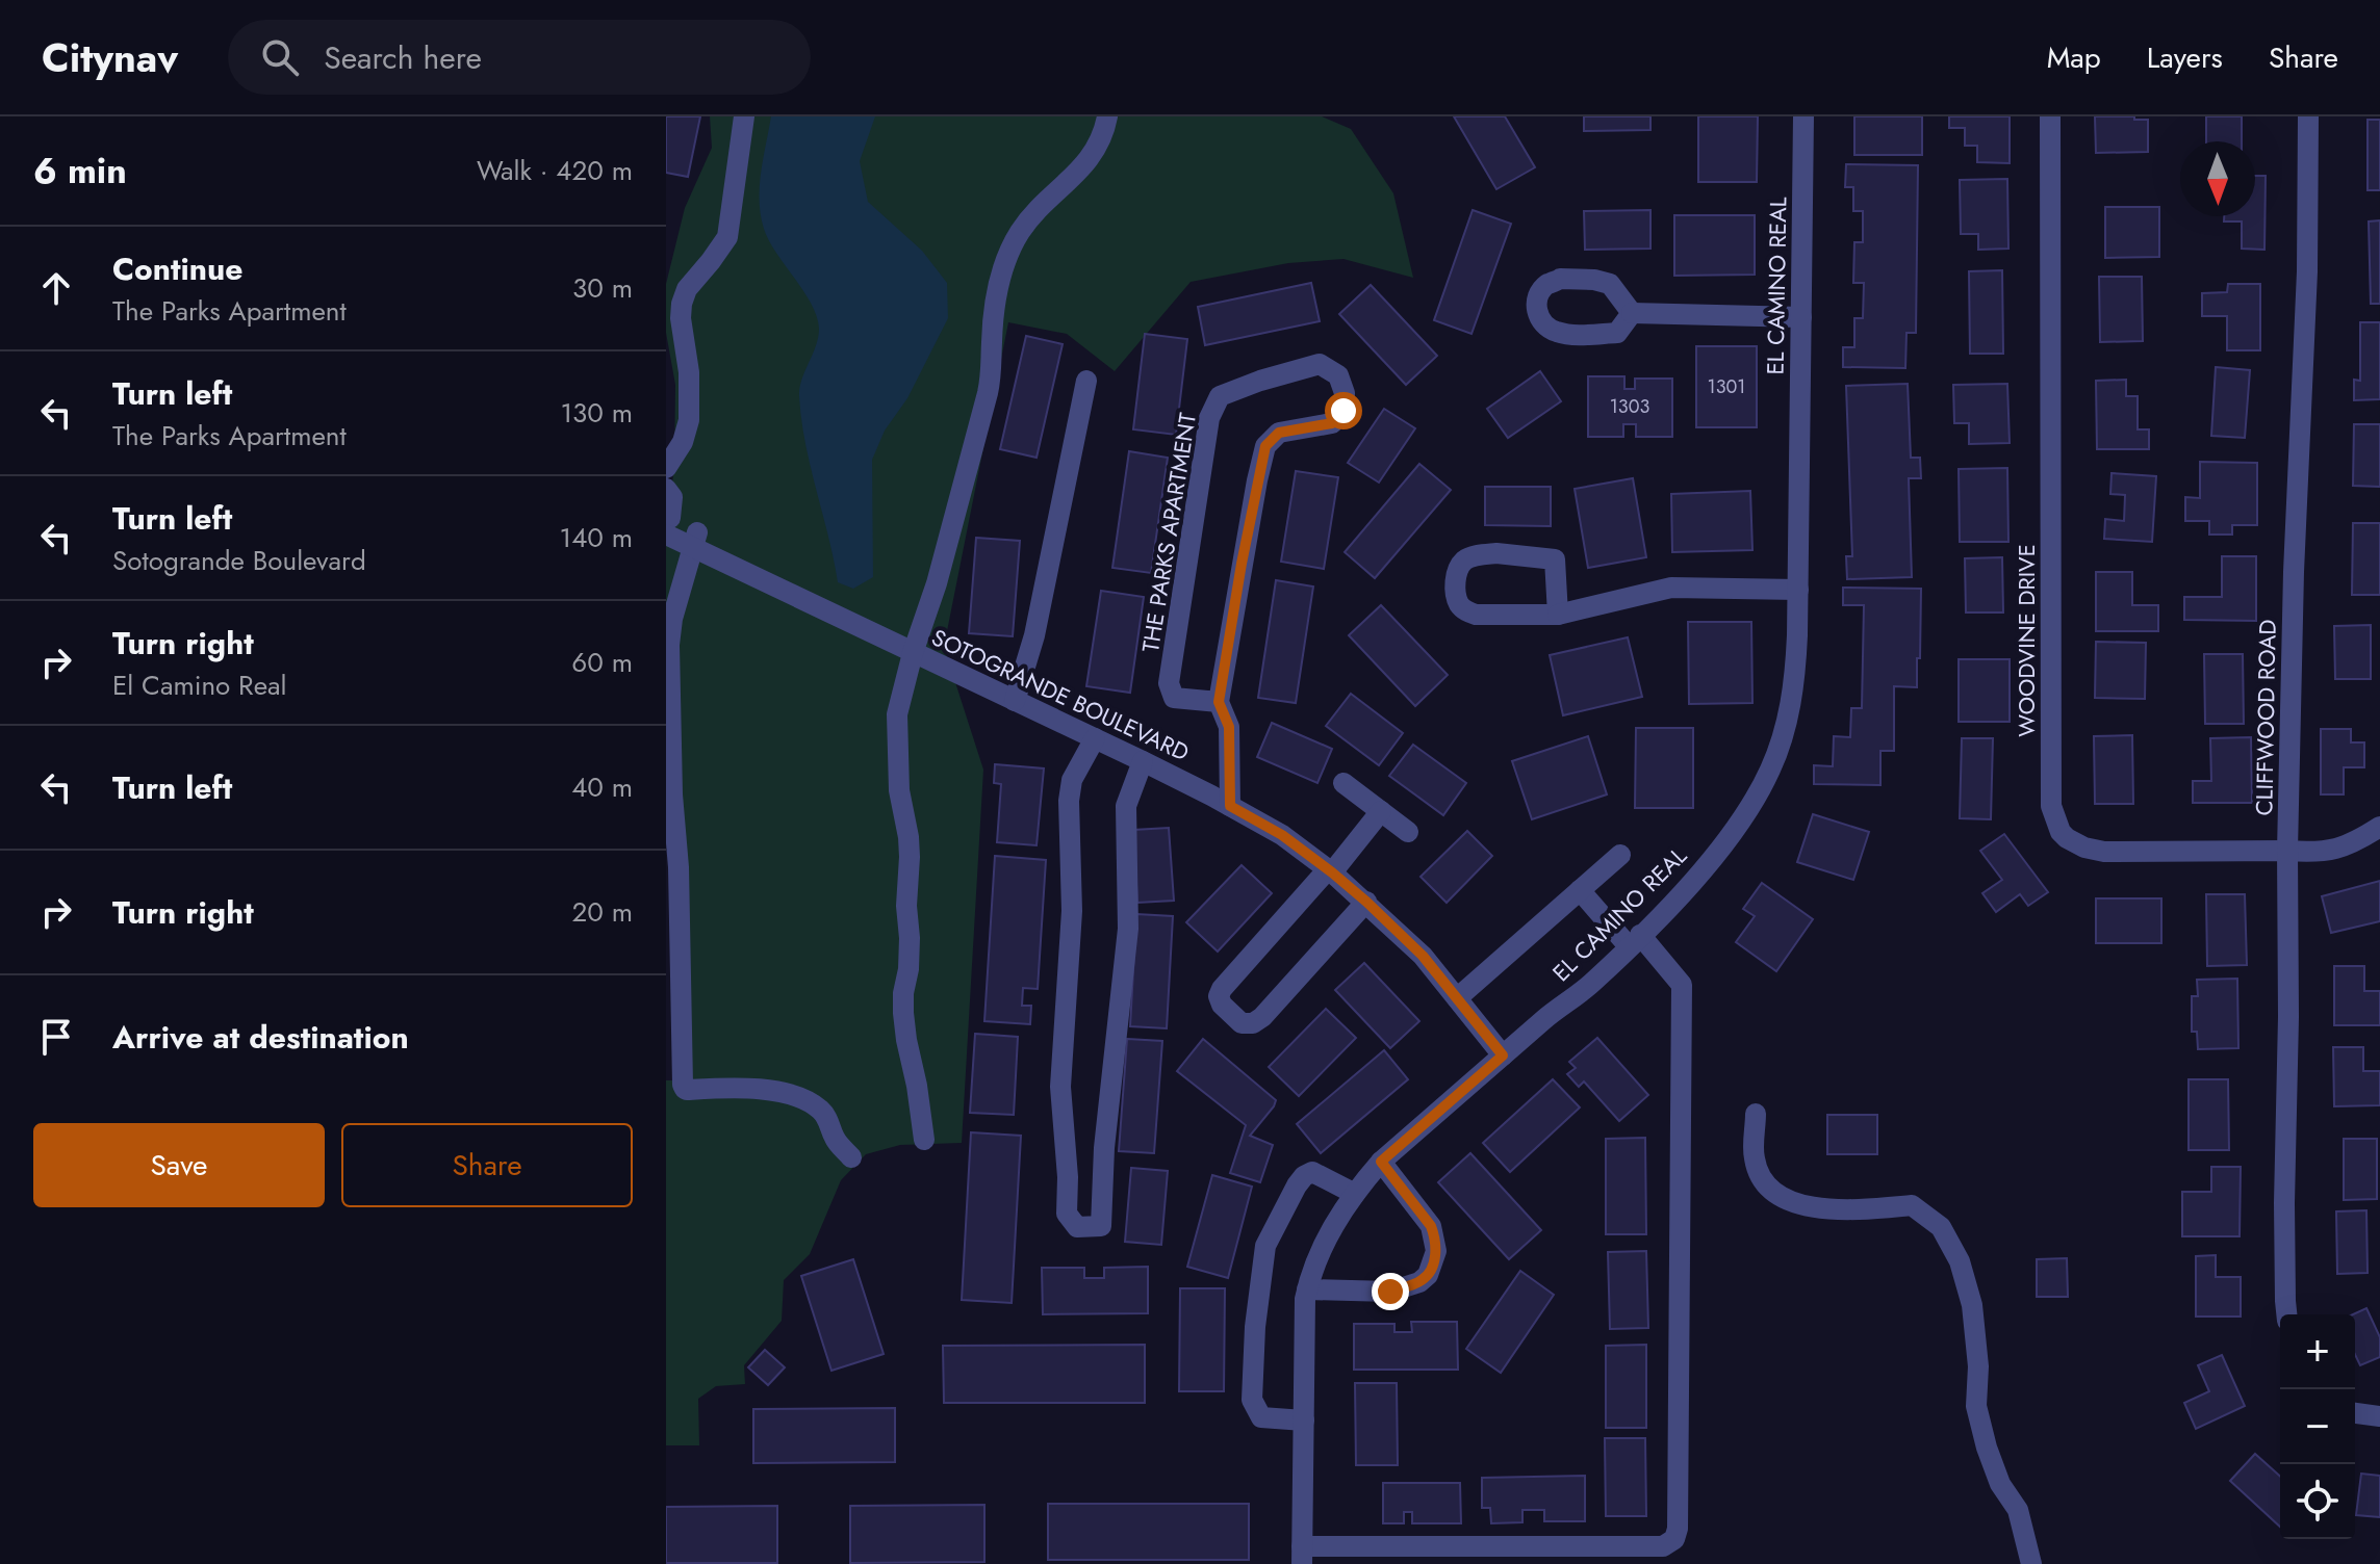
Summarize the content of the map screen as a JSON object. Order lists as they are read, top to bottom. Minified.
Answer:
{"streets":{"street":["EL CAMINO REAL","THE PARKS APARTMENT","WOODVINE DRIVE","SOTOGRANDE BOULEVARD","CLIFFWOOD ROAD"]},"crossings":[["EL CAMINO REAL","SOTOGRANDE BOULEVARD"],["THE PARKS APARTMENT","SOTOGRANDE BOULEVARD"],["WOODVINE DRIVE","CLIFFWOOD ROAD"]],"house_numbers":["1301","1303"],"north":"bottom","page":{"header":"Citynav","search":"Search here","nav":["Map","Layers","Share"],"heading":["6 min","Walk · 420 m"],"list":[["Continue","The Parks Apartment","30 m"],["Turn left","The Parks Apartment","130 m"],["Turn left","Sotogrande Boulevard","140 m"],["Turn right","El Camino Real","60 m"],["Turn left","40 m"],["Turn right","20 m"],"Arrive at destination"],"buttons":["Save","Share"],"map_buttons":["+","−"]}}
